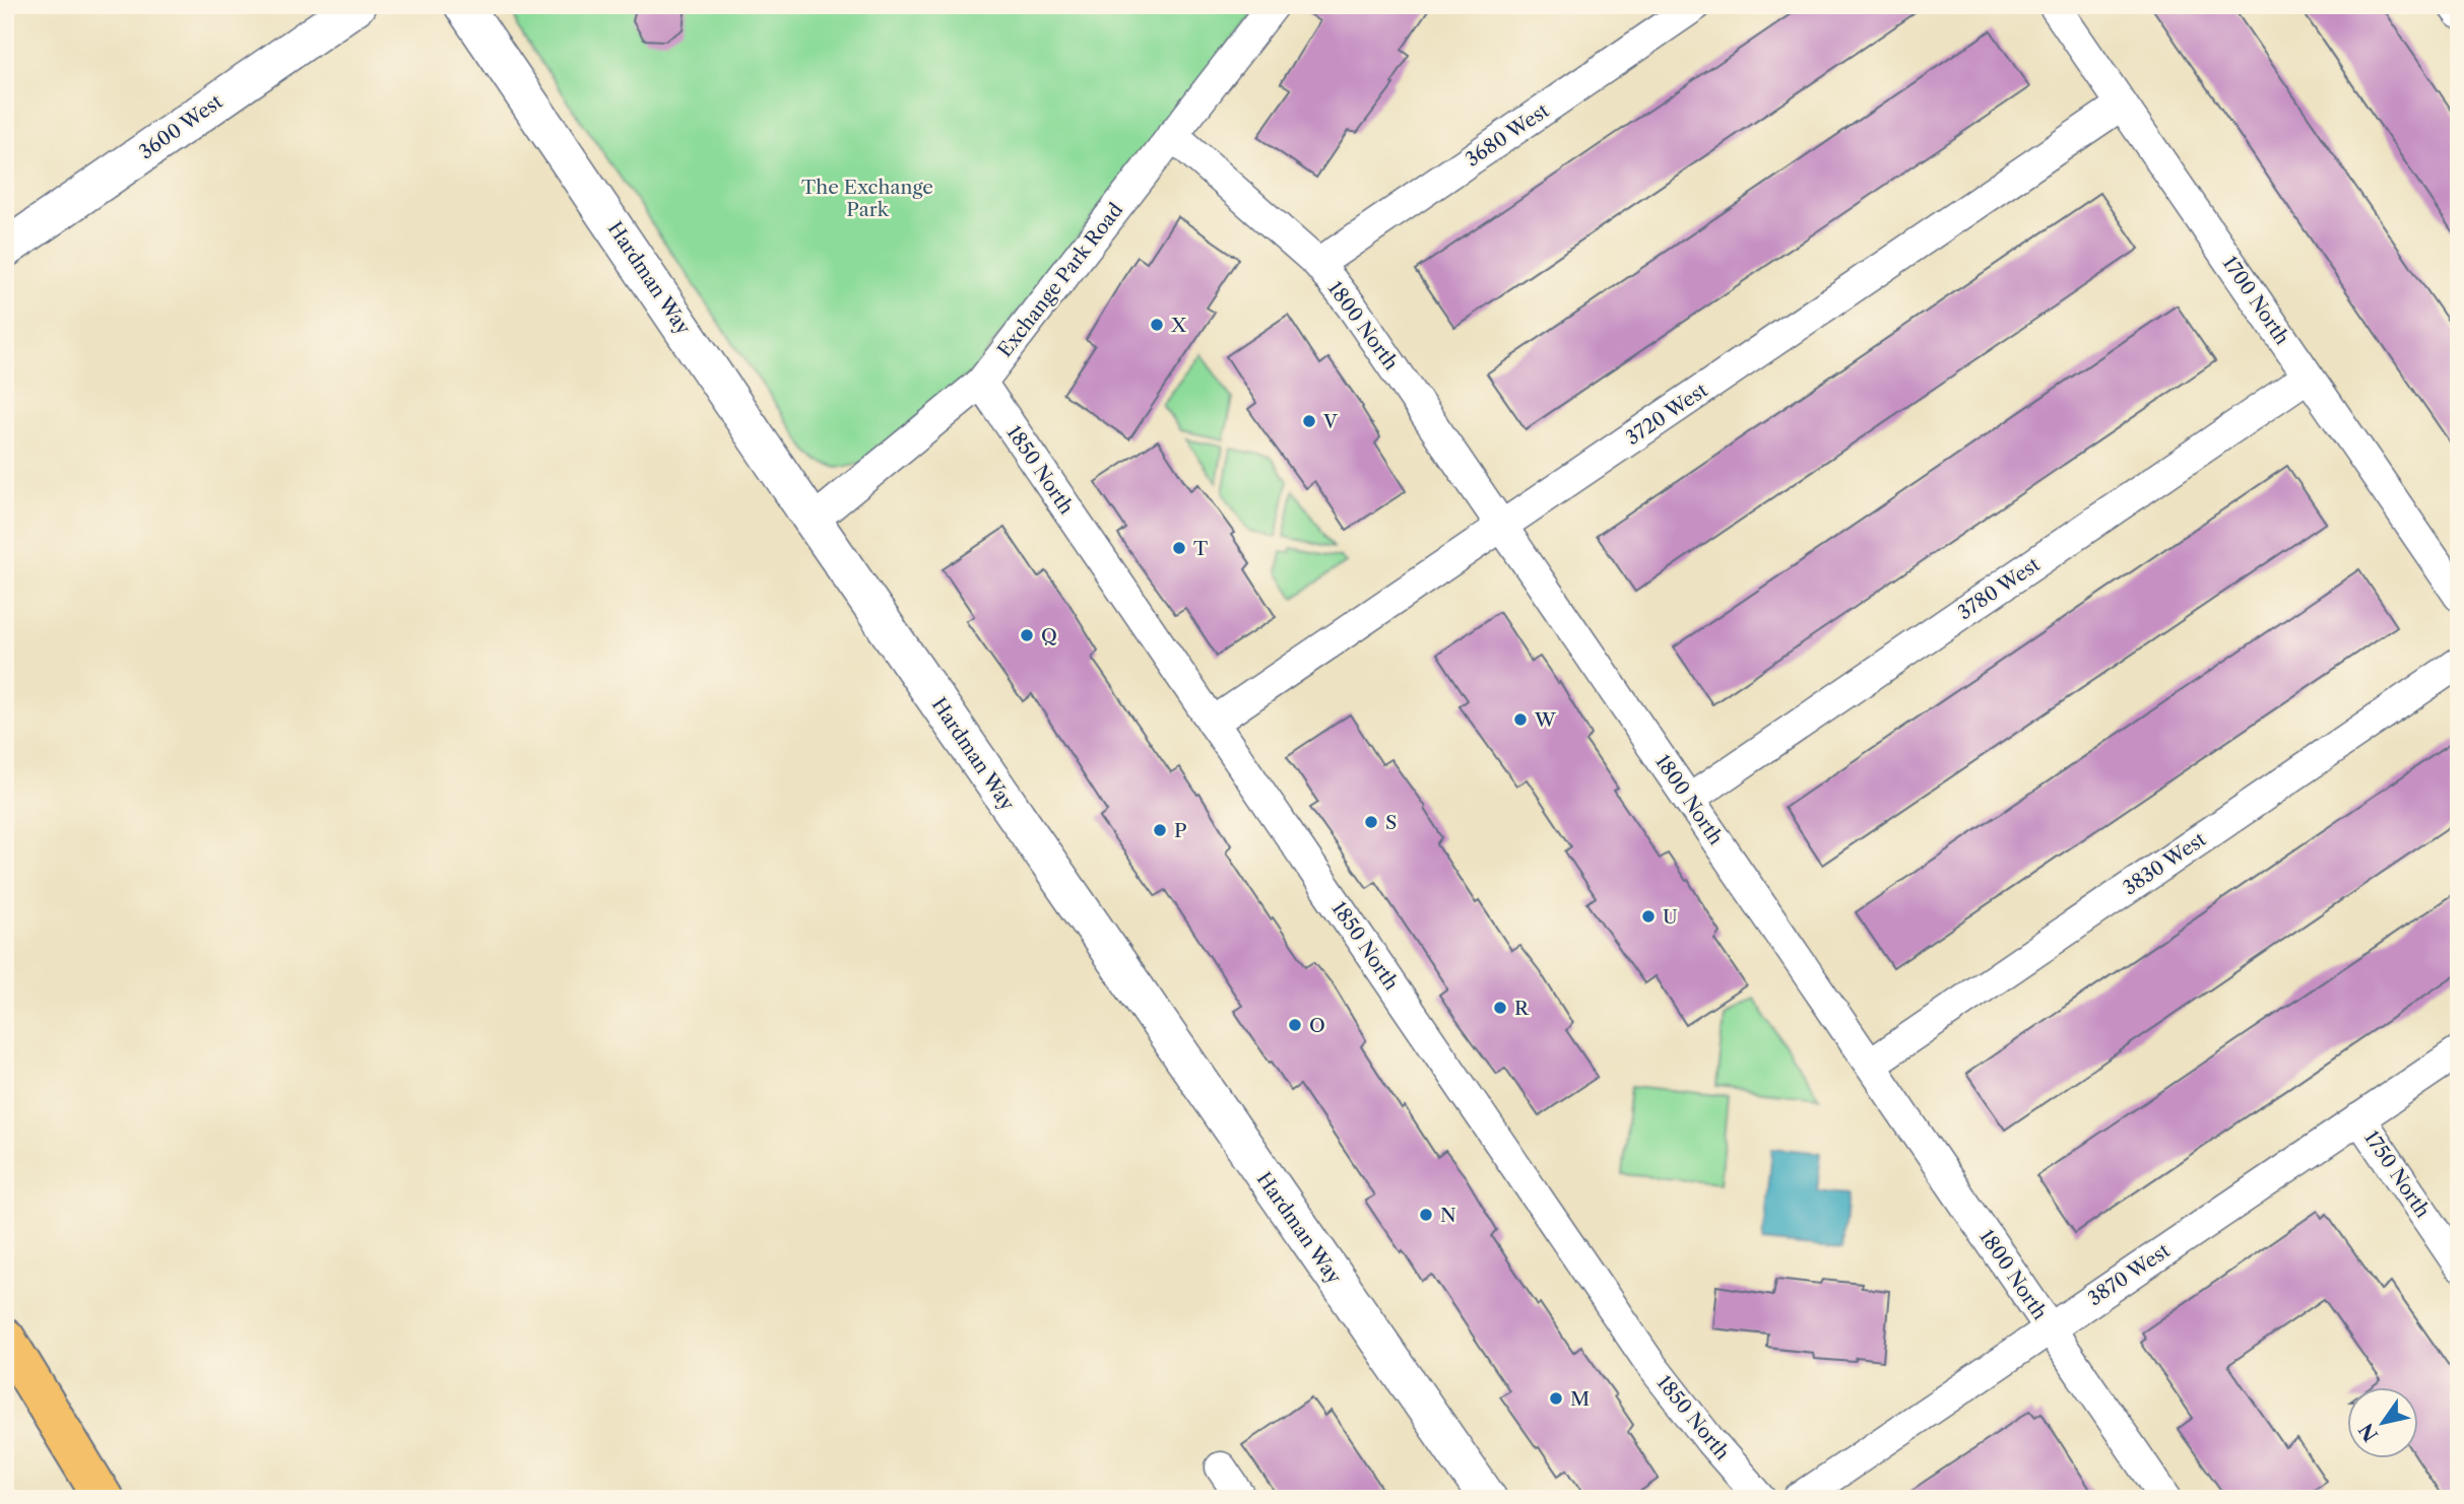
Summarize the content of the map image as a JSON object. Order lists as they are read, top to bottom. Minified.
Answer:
{"streets":{"street":["3600 West","3680 West","Hardman Way","Exchange Park Road","1700 North","1800 North","3720 West","1850 North","3780 West","3830 West","1750 North","3870 West"]},"crossings":[["3680 West","1800 North"],["Hardman Way","Exchange Park Road"],["Exchange Park Road","1800 North"],["Exchange Park Road","1850 North"],["1700 North","3720 West"],["1700 North","3780 West"],["1800 North","3720 West"],["1800 North","3780 West"],["1800 North","3830 West"],["1800 North","3870 West"],["3720 West","1850 North"],["1750 North","3870 West"]],"parks":["The Exchange Park"],"places":["X","V","T","Q","W","S","P","U","R","O","N","M"],"north":"bottom left"}
